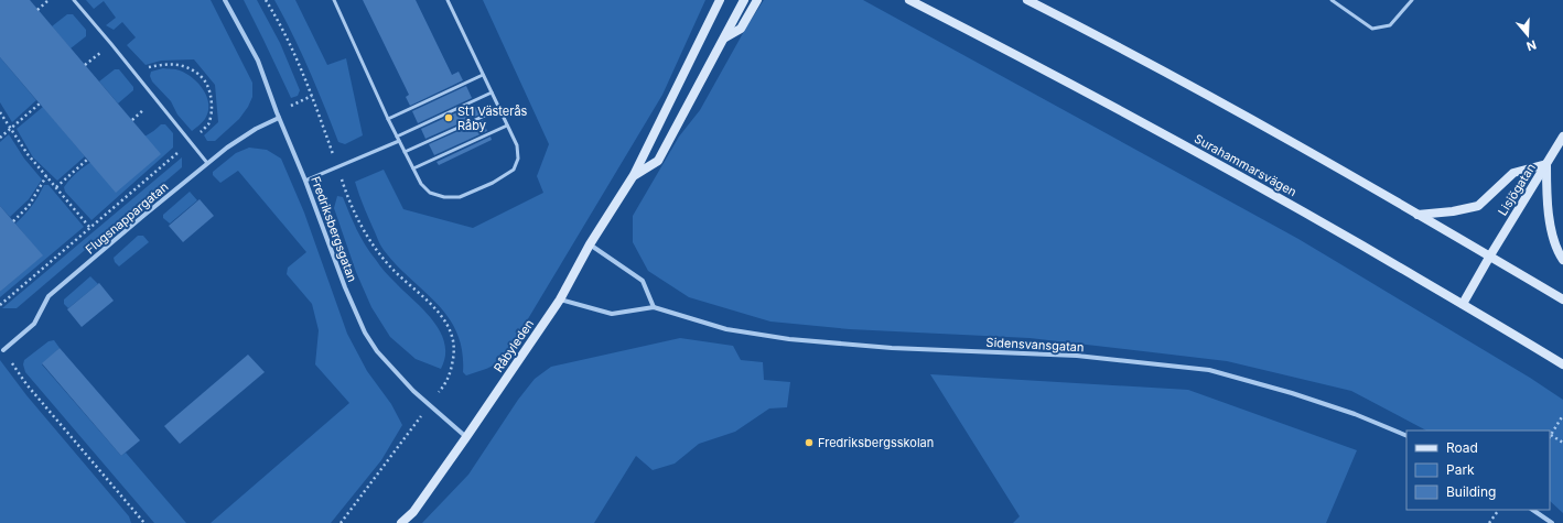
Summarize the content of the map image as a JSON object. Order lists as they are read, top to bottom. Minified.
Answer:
{"streets":{"main road":["Surahammarsvägen","Lisjögatan","Råbyleden"],"street":["Flugsnappargatan","Fredriksbergsgatan","Sidensvansgatan"]},"crossings":[["Surahammarsvägen","Lisjögatan"],["Flugsnappargatan","Fredriksbergsgatan"],["Fredriksbergsgatan","Råbyleden"],["Sidensvansgatan","Råbyleden"]],"places":["St1 Västerås Råby","Fredriksbergsskolan"],"legend":["Road","Park","Building"],"north":"bottom"}
